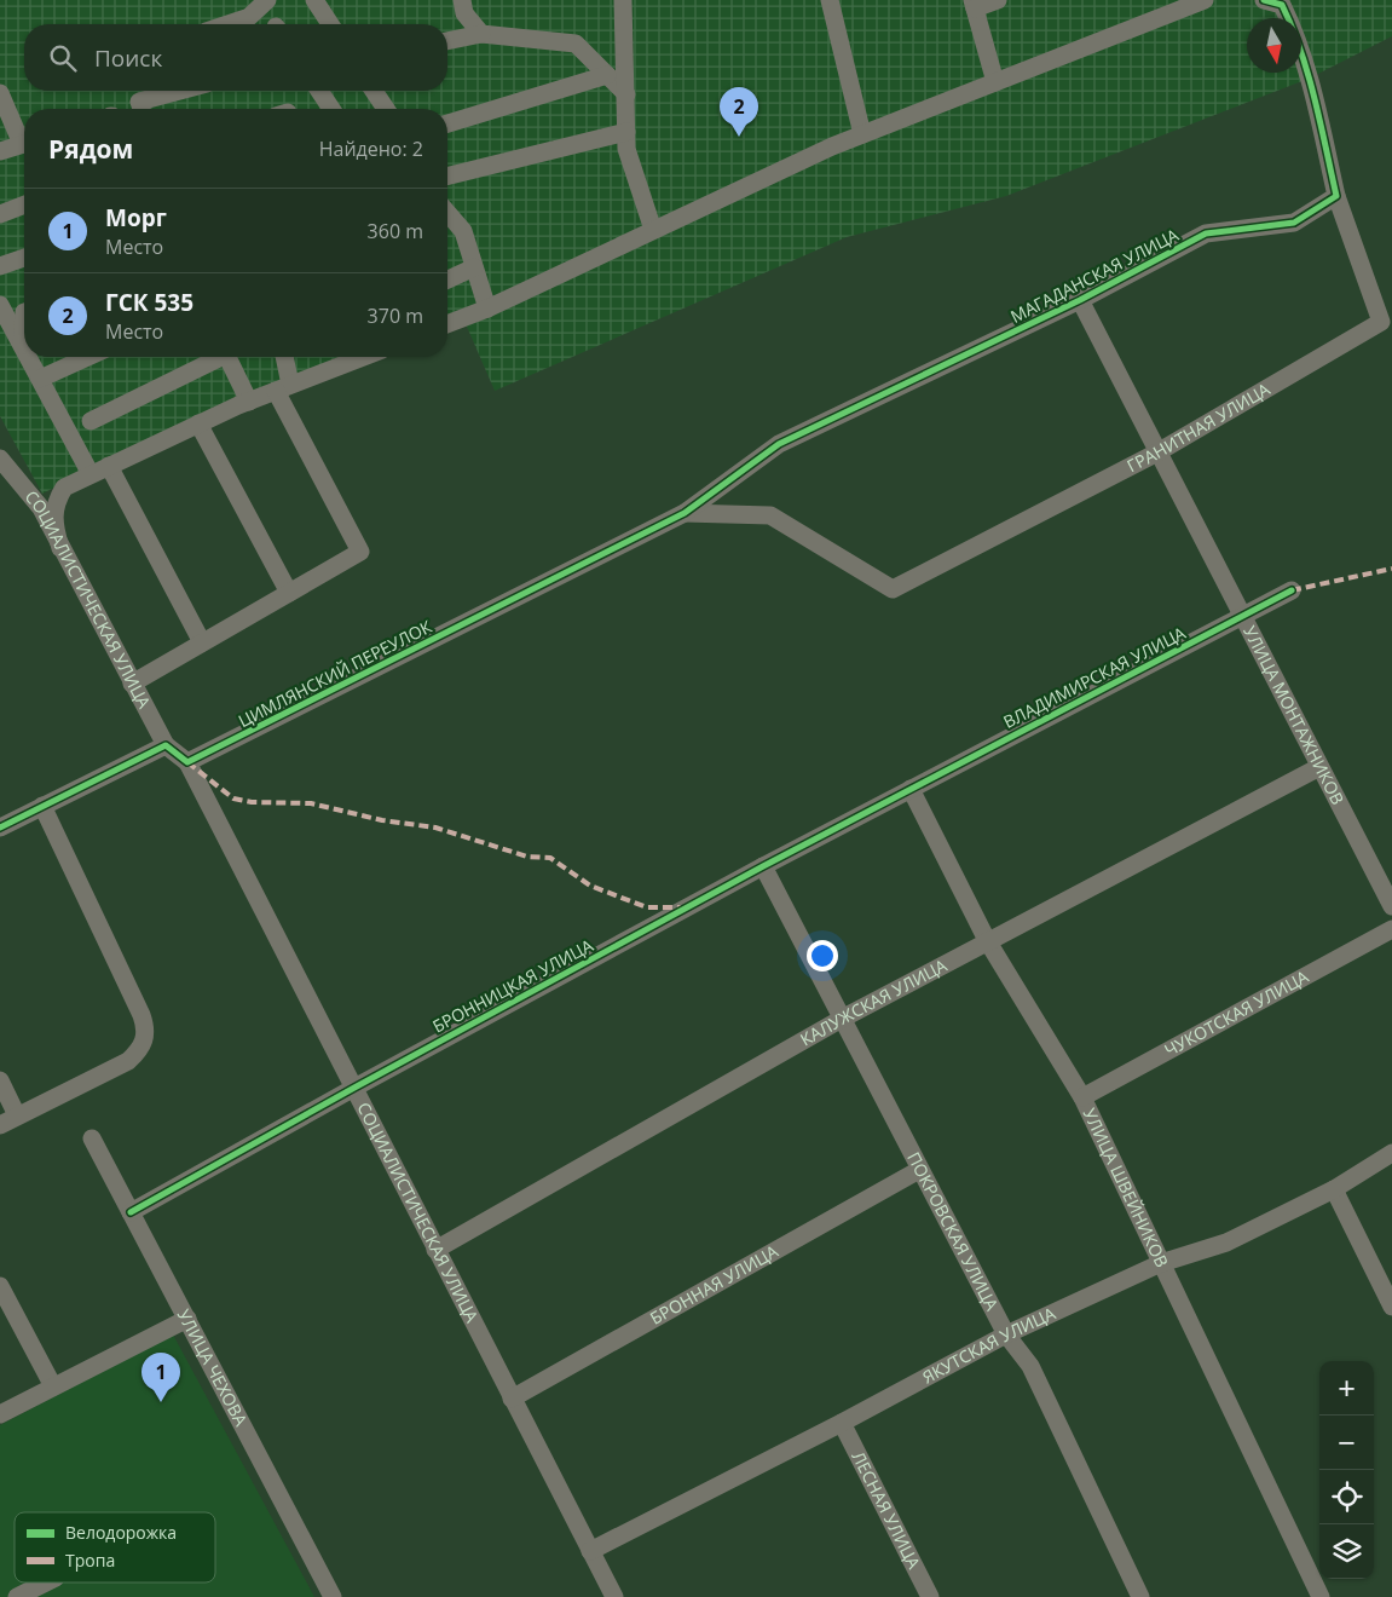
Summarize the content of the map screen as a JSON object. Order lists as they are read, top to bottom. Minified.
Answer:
{"streets":{"street":["МАГАДАНСКАЯ УЛИЦА","ГРАНИТНАЯ УЛИЦА","СОЦИАЛИСТИЧЕСКАЯ УЛИЦА","ЦИМЛЯНСКИЙ ПЕРЕУЛОК","ВЛАДИМИРСКАЯ УЛИЦА","УЛИЦА МОНТАЖНИКОВ","БРОННИЦКАЯ УЛИЦА","КАЛУЖСКАЯ УЛИЦА","ЧУКОТСКАЯ УЛИЦА","УЛИЦА ШВЕЙНИКОВ","ПОКРОВСКАЯ УЛИЦА","БРОННАЯ УЛИЦА","ЯКУТСКАЯ УЛИЦА","УЛИЦА ЧЕХОВА","ЛЕСНАЯ УЛИЦА"]},"crossings":[["МАГАДАНСКАЯ УЛИЦА","ГРАНИТНАЯ УЛИЦА"],["МАГАДАНСКАЯ УЛИЦА","ЦИМЛЯНСКИЙ ПЕРЕУЛОК"],["МАГАДАНСКАЯ УЛИЦА","УЛИЦА МОНТАЖНИКОВ"],["ГРАНИТНАЯ УЛИЦА","ЦИМЛЯНСКИЙ ПЕРЕУЛОК"],["ГРАНИТНАЯ УЛИЦА","УЛИЦА МОНТАЖНИКОВ"],["СОЦИАЛИСТИЧЕСКАЯ УЛИЦА","ЦИМЛЯНСКИЙ ПЕРЕУЛОК"],["СОЦИАЛИСТИЧЕСКАЯ УЛИЦА","БРОННИЦКАЯ УЛИЦА"],["СОЦИАЛИСТИЧЕСКАЯ УЛИЦА","КАЛУЖСКАЯ УЛИЦА"],["СОЦИАЛИСТИЧЕСКАЯ УЛИЦА","БРОННАЯ УЛИЦА"],["СОЦИАЛИСТИЧЕСКАЯ УЛИЦА","ЯКУТСКАЯ УЛИЦА"],["ВЛАДИМИРСКАЯ УЛИЦА","УЛИЦА МОНТАЖНИКОВ"],["ВЛАДИМИРСКАЯ УЛИЦА","БРОННИЦКАЯ УЛИЦА"],["ВЛАДИМИРСКАЯ УЛИЦА","УЛИЦА ШВЕЙНИКОВ"],["УЛИЦА МОНТАЖНИКОВ","КАЛУЖСКАЯ УЛИЦА"],["БРОННИЦКАЯ УЛИЦА","УЛИЦА ШВЕЙНИКОВ"],["БРОННИЦКАЯ УЛИЦА","ПОКРОВСКАЯ УЛИЦА"],["БРОННИЦКАЯ УЛИЦА","УЛИЦА ЧЕХОВА"],["КАЛУЖСКАЯ УЛИЦА","УЛИЦА ШВЕЙНИКОВ"],["КАЛУЖСКАЯ УЛИЦА","ПОКРОВСКАЯ УЛИЦА"],["ЧУКОТСКАЯ УЛИЦА","УЛИЦА ШВЕЙНИКОВ"],["УЛИЦА ШВЕЙНИКОВ","ЯКУТСКАЯ УЛИЦА"],["ПОКРОВСКАЯ УЛИЦА","БРОННАЯ УЛИЦА"],["ПОКРОВСКАЯ УЛИЦА","ЯКУТСКАЯ УЛИЦА"],["ЯКУТСКАЯ УЛИЦА","ЛЕСНАЯ УЛИЦА"]],"legend":["Велодорожка","Тропа"],"north":"bottom","page":{"search":"Поиск","pins":["2","1"],"heading":["Рядом","Найдено: 2"],"list":[{"mark":"1","name":"Морг","note":"Место","value":"360 m"},{"mark":"2","name":"ГСК 535","note":"Место","value":"370 m"}],"map_buttons":["+","−"]}}
